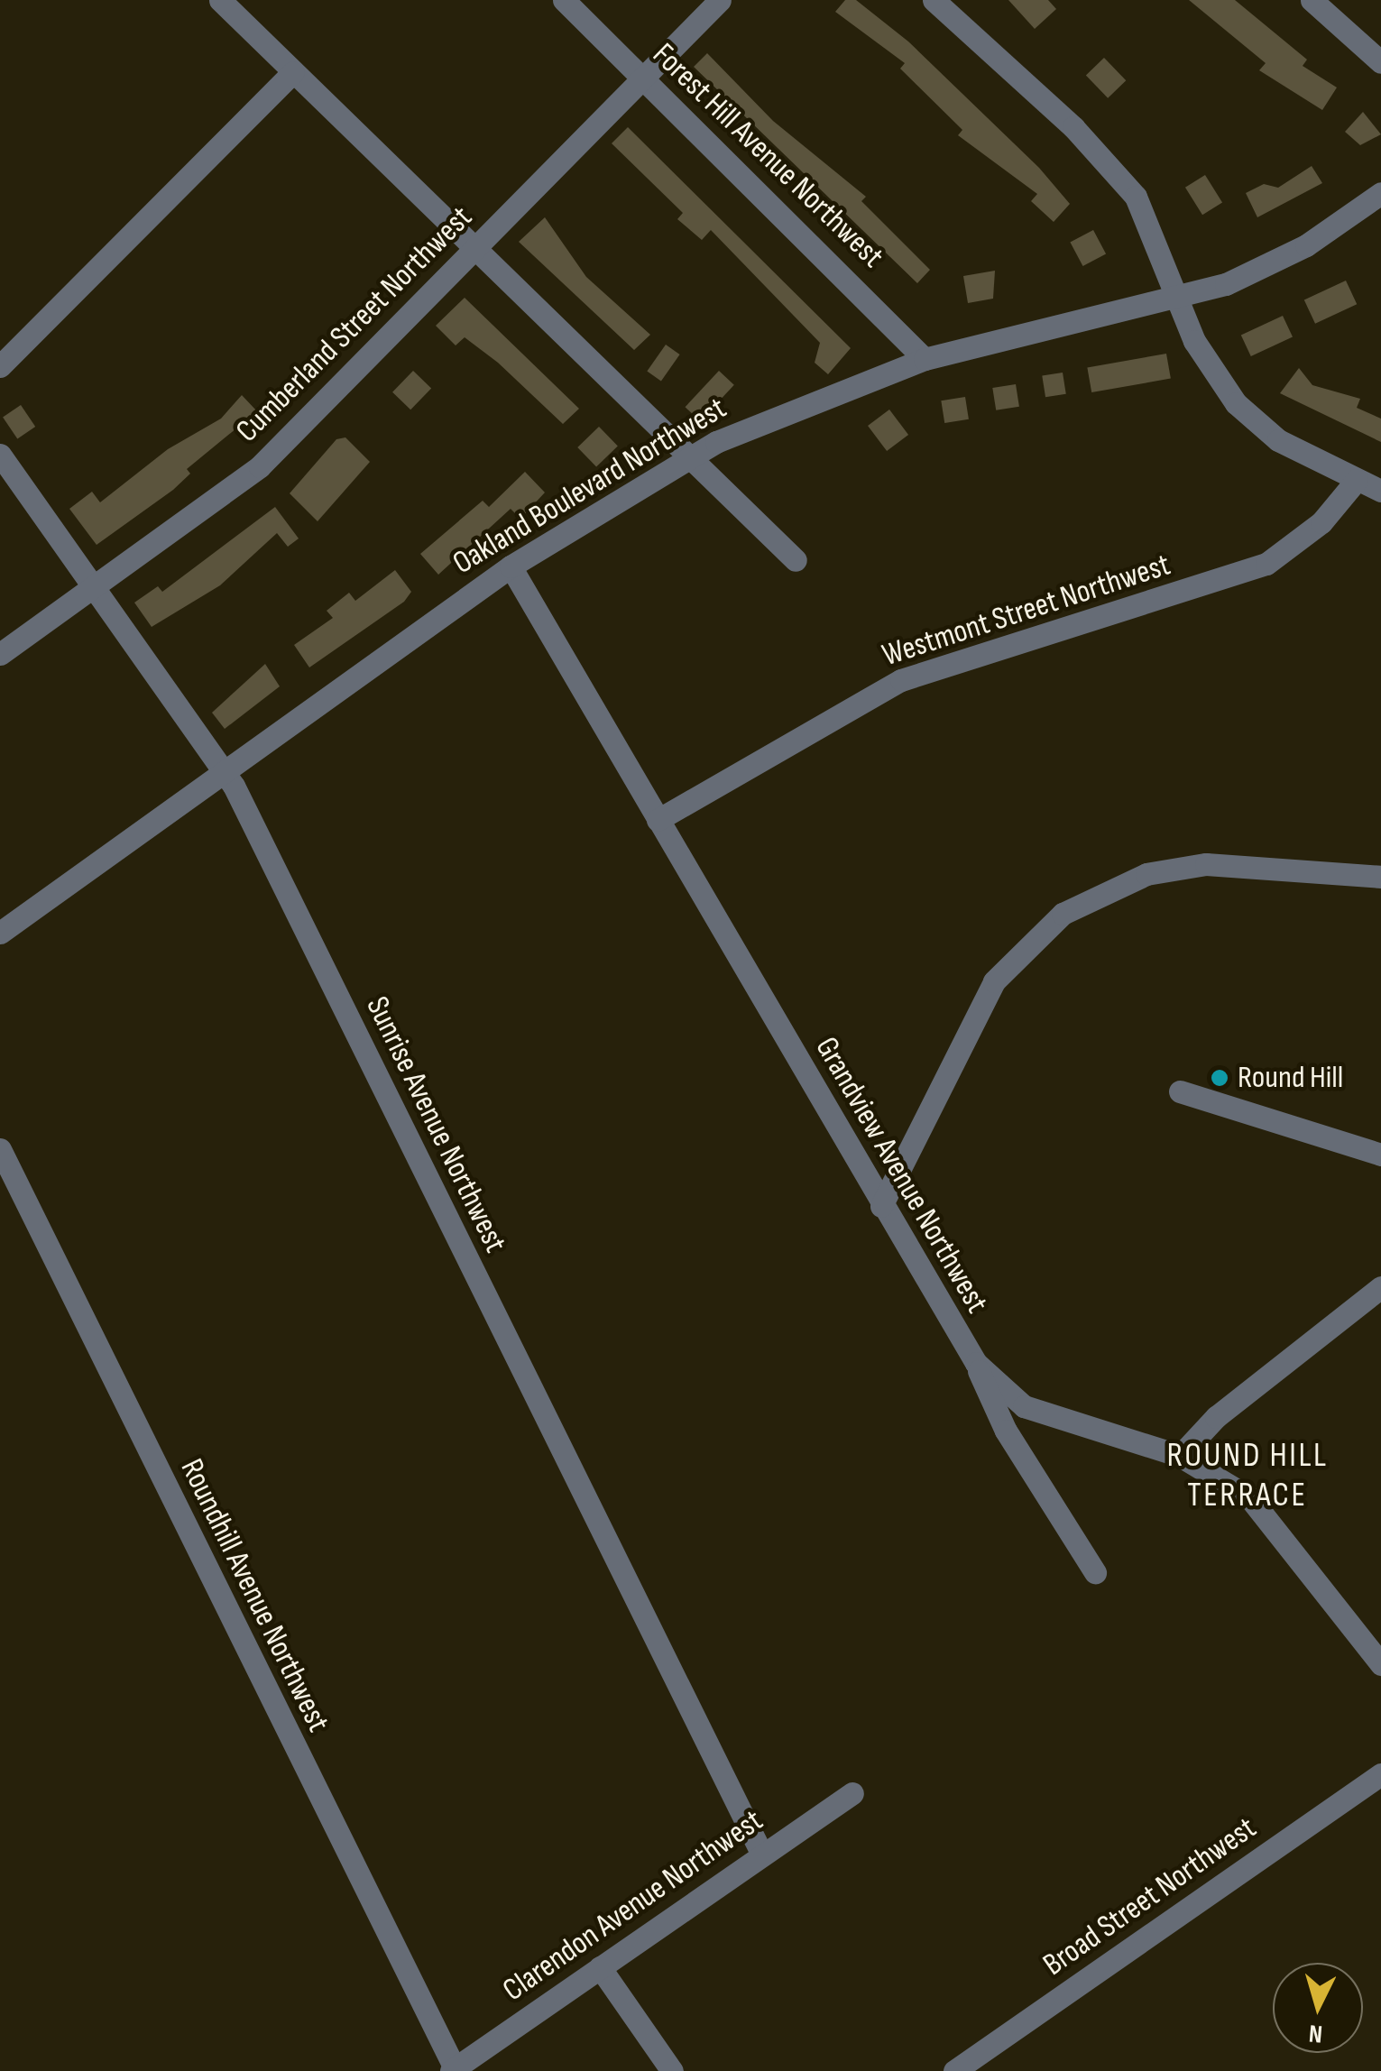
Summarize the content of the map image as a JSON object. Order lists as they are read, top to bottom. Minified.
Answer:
{"streets":{"street":["Forest Hill Avenue Northwest","Cumberland Street Northwest","Oakland Boulevard Northwest","Westmont Street Northwest","Sunrise Avenue Northwest","Grandview Avenue Northwest","Roundhill Avenue Northwest","Broad Street Northwest","Clarendon Avenue Northwest"]},"crossings":[["Forest Hill Avenue Northwest","Cumberland Street Northwest"],["Forest Hill Avenue Northwest","Oakland Boulevard Northwest"],["Cumberland Street Northwest","Sunrise Avenue Northwest"],["Oakland Boulevard Northwest","Sunrise Avenue Northwest"],["Oakland Boulevard Northwest","Grandview Avenue Northwest"],["Westmont Street Northwest","Grandview Avenue Northwest"],["Sunrise Avenue Northwest","Clarendon Avenue Northwest"],["Roundhill Avenue Northwest","Clarendon Avenue Northwest"]],"districts":["ROUND HILL TERRACE"],"places":["Round Hill"],"north":"bottom"}
